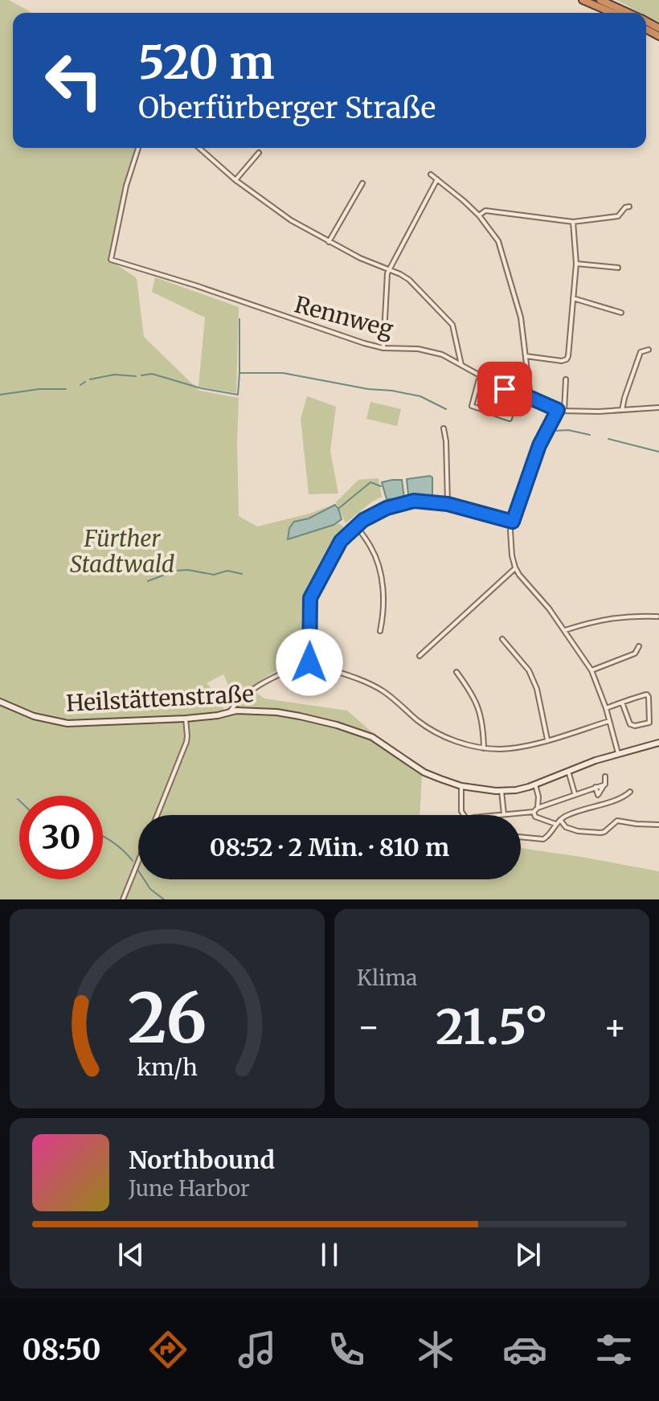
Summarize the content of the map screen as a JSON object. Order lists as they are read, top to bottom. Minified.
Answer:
{"streets":{"street":["Rennweg","Heilstättenstraße"]},"parks":["Fürther Stadtwald"],"page":{"turn":["520 m","Oberfürberger Straße"],"limit":"30","trip":"08:52 · 2 Min. · 810 m","tile":"Klima","heat":["−","21.5°","+"],"song":["Northbound","June Harbor"],"tabs":"08:50","gauge":["26","km/h"]}}
